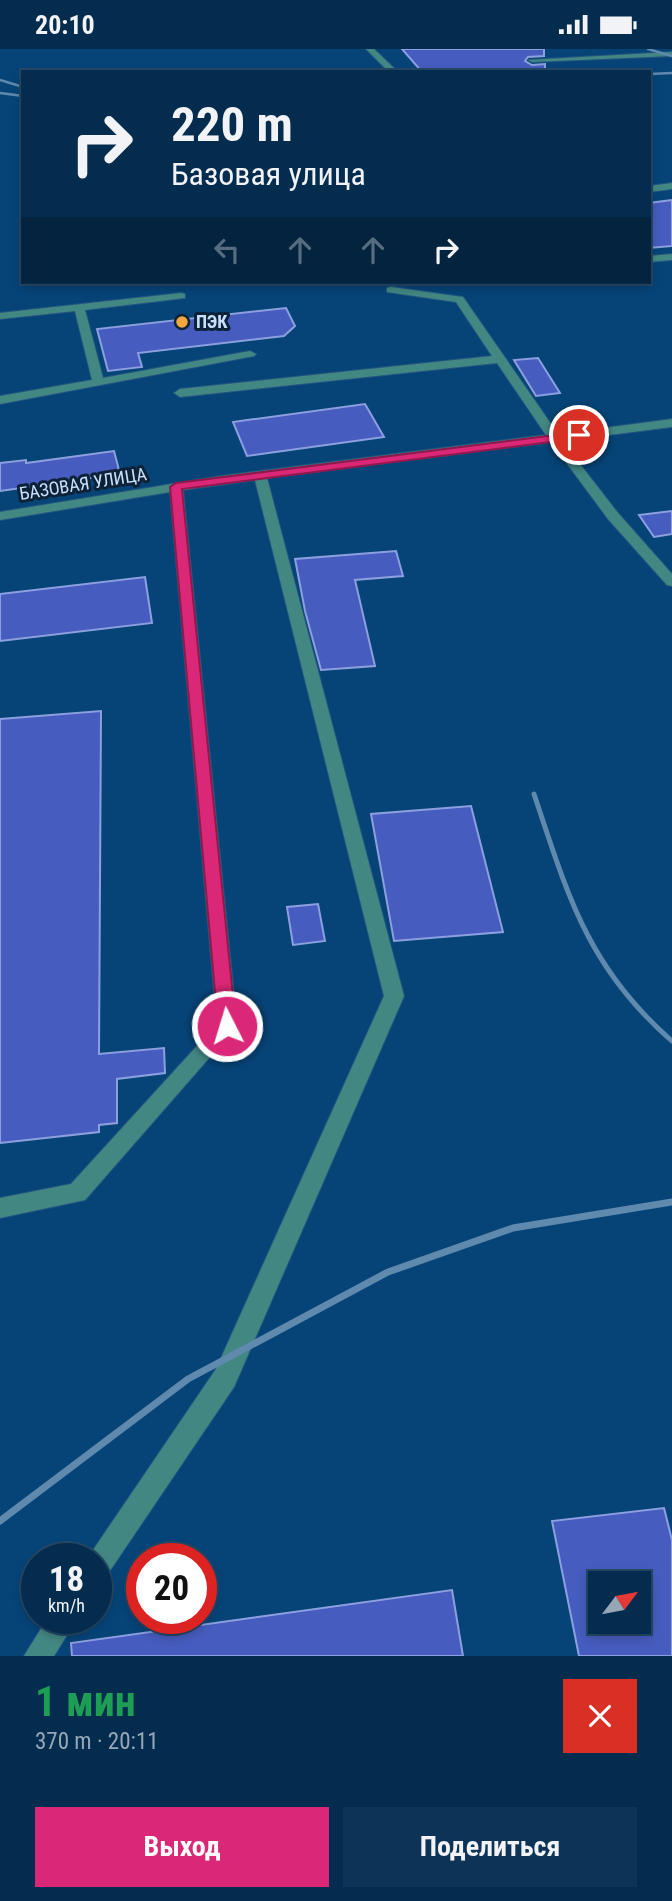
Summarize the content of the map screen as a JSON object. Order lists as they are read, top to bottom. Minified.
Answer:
{"streets":{"street":["БАЗОВАЯ УЛИЦА"]},"places":["ПЭК"],"north":"top right","page":{"status":"20:10","turn":["220 m","Базовая улица"],"speed":"18 km/h","limit":"20","heading":["1 мин","370 m · 20:11"],"buttons":["Выход","Поделиться"]}}
